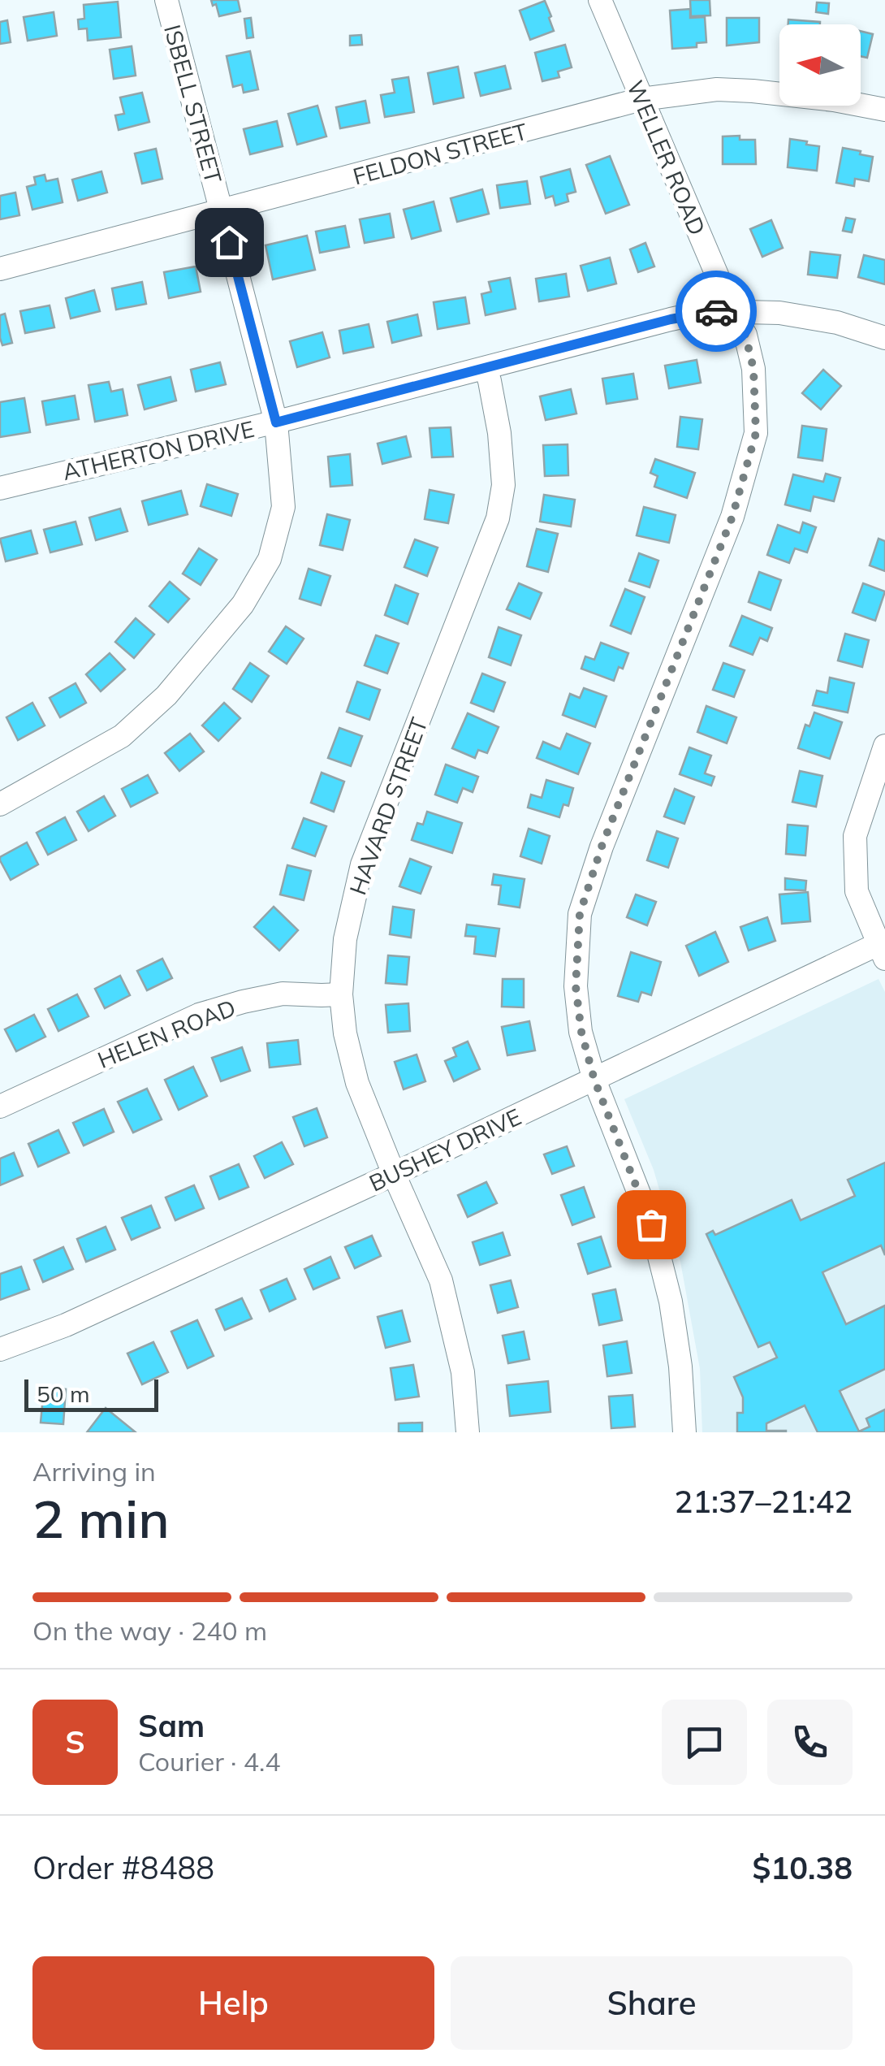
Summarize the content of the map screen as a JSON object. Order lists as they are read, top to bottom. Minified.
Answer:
{"streets":{"street":["ISBELL STREET","FELDON STREET","WELLER ROAD","ATHERTON DRIVE","HAVARD STREET","HELEN ROAD","BUSHEY DRIVE"]},"crossings":[["ISBELL STREET","FELDON STREET"],["ISBELL STREET","ATHERTON DRIVE"],["FELDON STREET","WELLER ROAD"],["WELLER ROAD","ATHERTON DRIVE"],["WELLER ROAD","BUSHEY DRIVE"],["ATHERTON DRIVE","HAVARD STREET"],["HAVARD STREET","HELEN ROAD"],["HAVARD STREET","BUSHEY DRIVE"]],"scale_bar":"50 m","north":"left","page":{"scale":"50 m","heading":["2 min","Arriving in","21:37–21:42"],"panel":["Sam","Courier · 4.4","Order #8488","$10.38"],"bar":"On the way · 240 m","round":"S","buttons":["Help","Share"]}}
